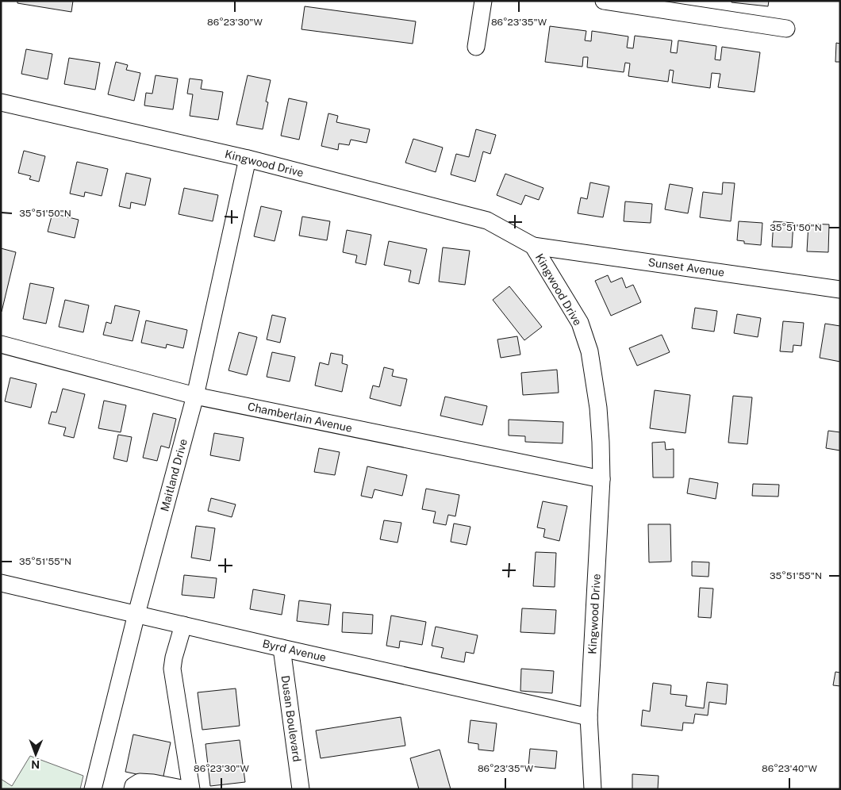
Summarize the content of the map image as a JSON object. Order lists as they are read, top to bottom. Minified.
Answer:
{"streets":{"street":["Kingwood Drive","Sunset Avenue","Chamberlain Avenue","Maitland Drive","Byrd Avenue","Dusan Boulevard"]},"crossings":[["Kingwood Drive","Sunset Avenue"],["Kingwood Drive","Chamberlain Avenue"],["Kingwood Drive","Maitland Drive"],["Kingwood Drive","Byrd Avenue"],["Chamberlain Avenue","Maitland Drive"],["Maitland Drive","Byrd Avenue"],["Byrd Avenue","Dusan Boulevard"]],"north":"bottom","coordinates":["86°23'30\"W","86°23'35\"W","35°51'50\"N","35°51'55\"N","86°23'40\"W"]}
